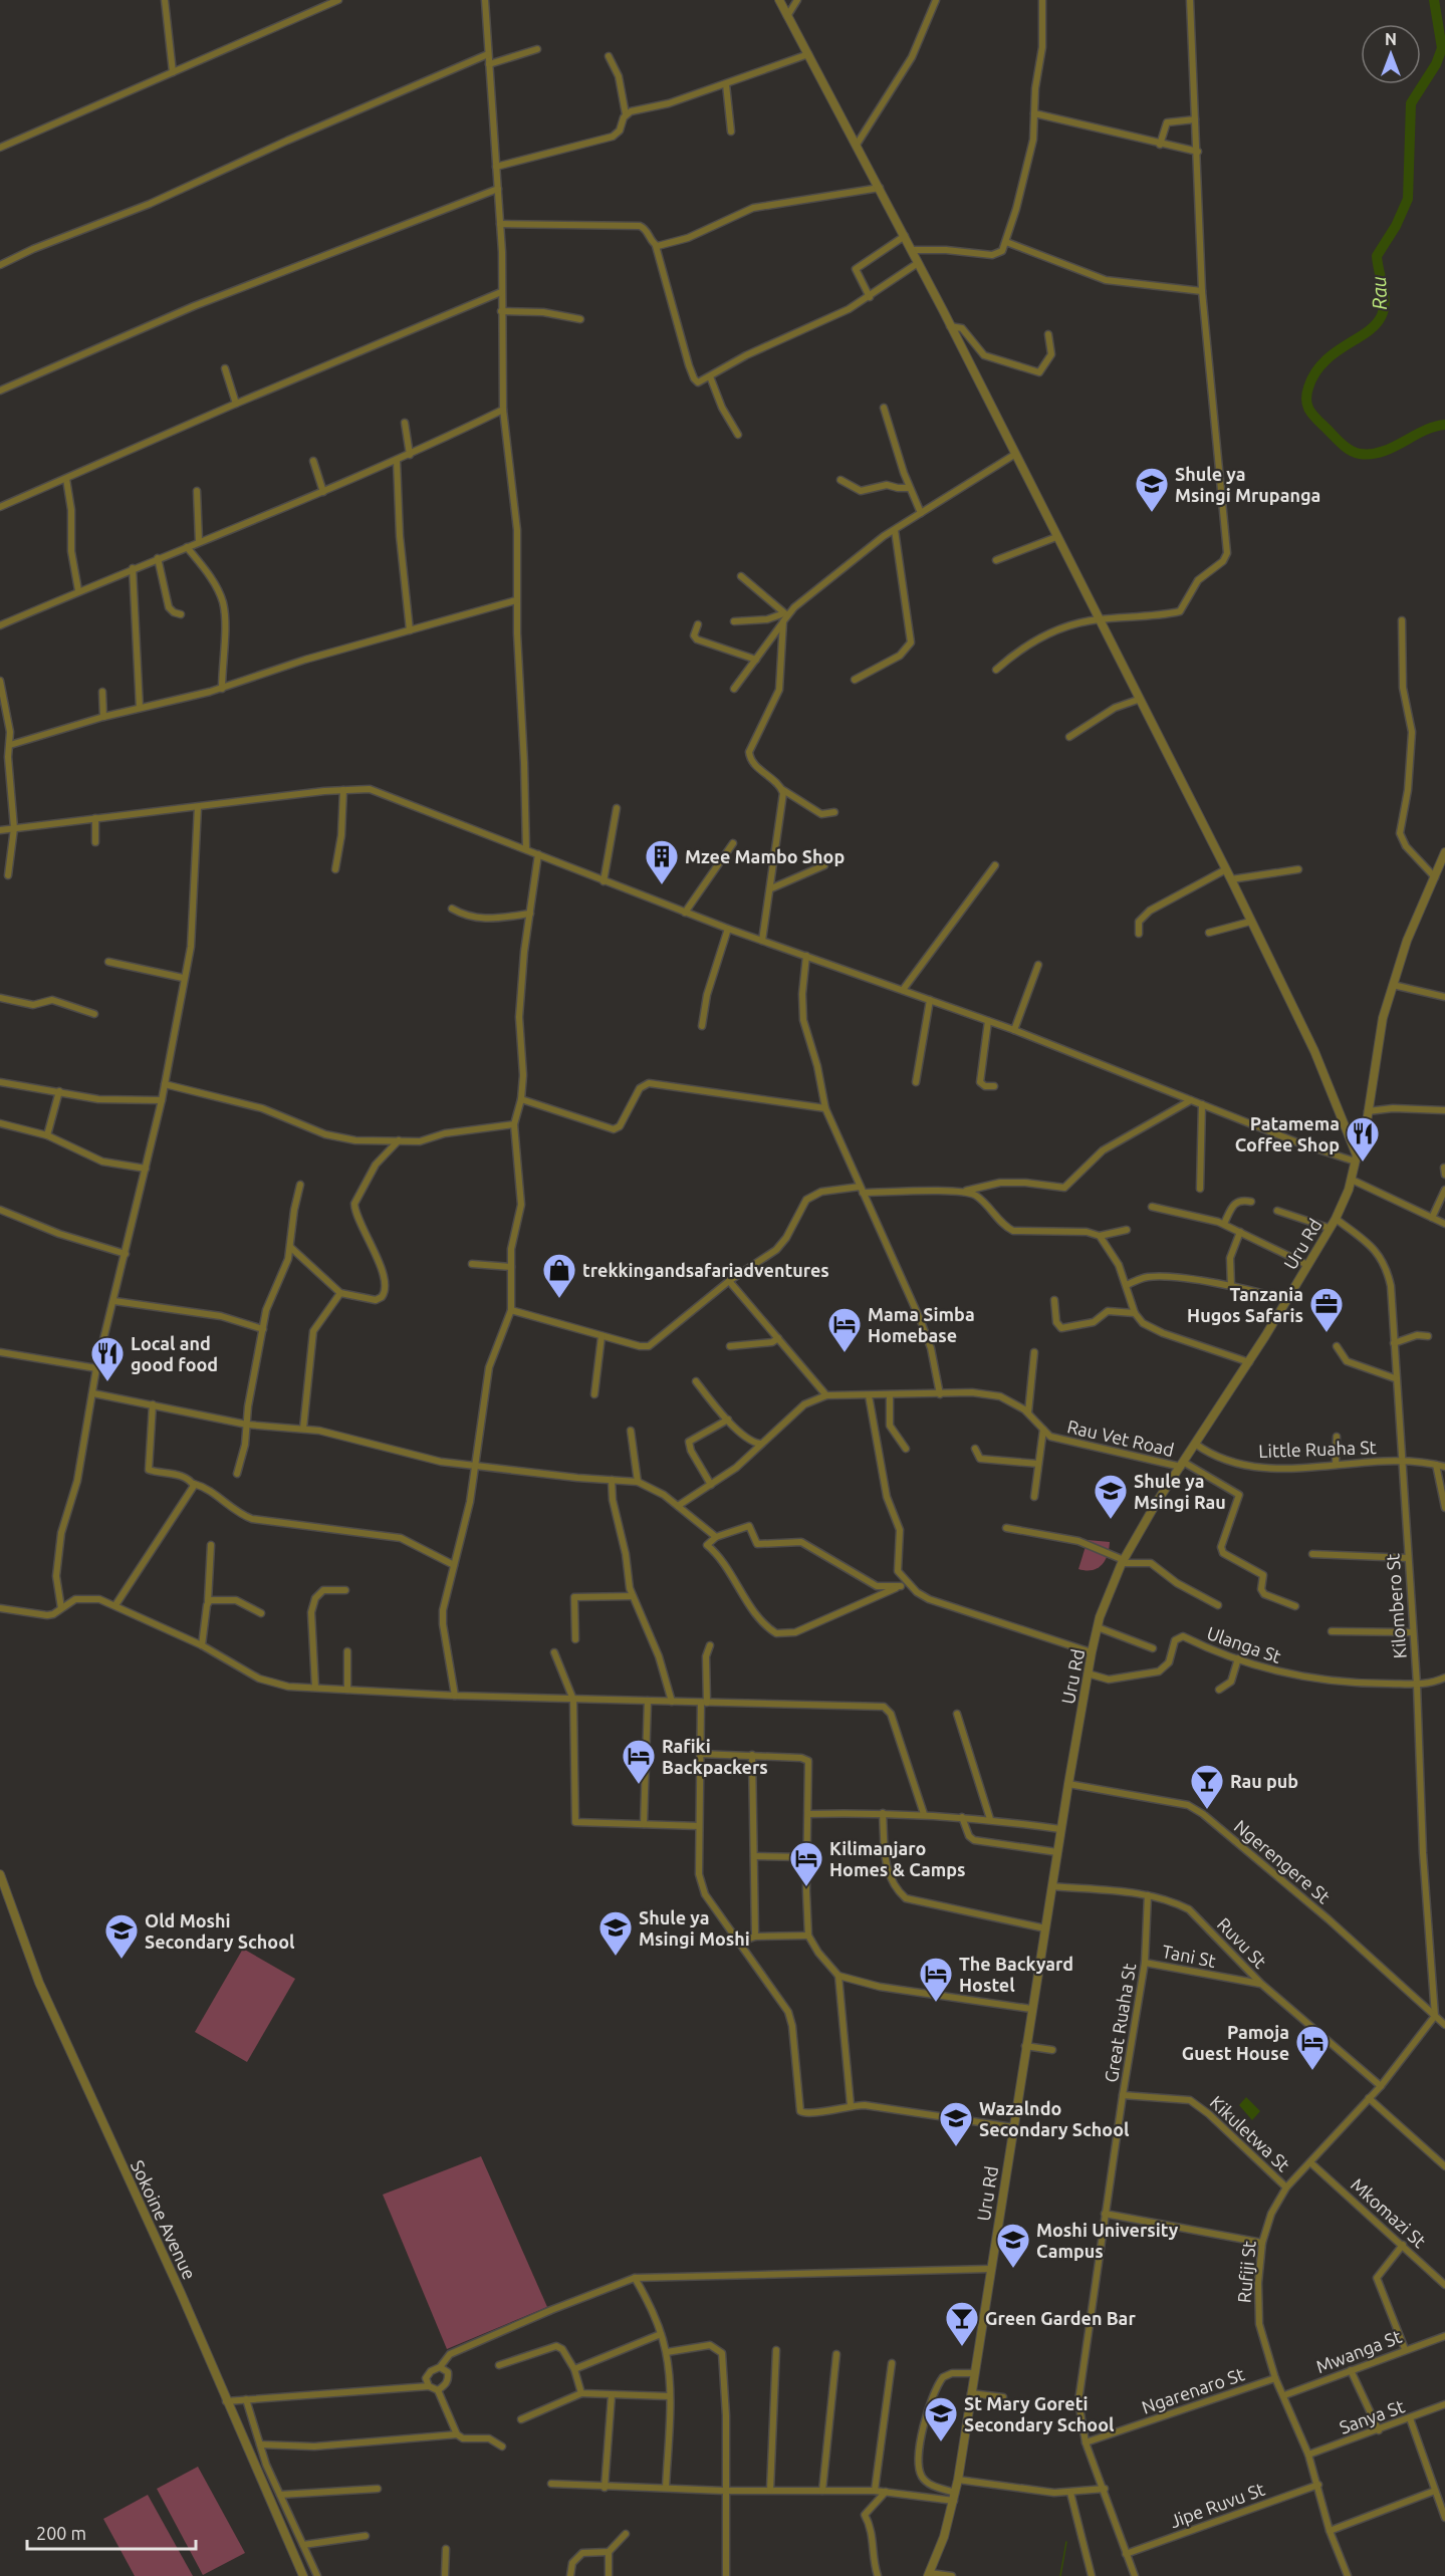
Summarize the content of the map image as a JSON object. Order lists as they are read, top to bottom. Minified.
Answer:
{"streets":{"street":["Uru Rd","Rau Vet Road","Little Ruaha St","Kilombero St","Ulanga St","Ngerengere St","Ruvu St","Tani St","Great Ruaha St","Kikuletwa St","Mkomazi St","Sokoine Avenue","Rufiji St","Mwanga St","Ngarenaro St","Sanya St","Jipe Ruvu St"]},"crossings":[["Uru Rd","Rau Vet Road"],["Uru Rd","Little Ruaha St"],["Uru Rd","Kilombero St"],["Uru Rd","Ulanga St"],["Uru Rd","Ngerengere St"],["Uru Rd","Ruvu St"],["Little Ruaha St","Kilombero St"],["Kilombero St","Ulanga St"],["Kilombero St","Ngerengere St"],["Kilombero St","Rufiji St"],["Ngerengere St","Rufiji St"],["Ruvu St","Tani St"],["Ruvu St","Great Ruaha St"],["Ruvu St","Rufiji St"],["Tani St","Great Ruaha St"],["Great Ruaha St","Kikuletwa St"],["Great Ruaha St","Ngarenaro St"],["Great Ruaha St","Jipe Ruvu St"],["Kikuletwa St","Rufiji St"],["Mkomazi St","Rufiji St"],["Rufiji St","Mwanga St"],["Rufiji St","Ngarenaro St"],["Rufiji St","Sanya St"],["Rufiji St","Jipe Ruvu St"]],"water":["Rau"],"places":{"school or university":["Shule ya Msingi Mrupanga","Shule ya Msingi Rau","Shule ya Msingi Moshi","Old Moshi Secondary School","Wazalndo Secondary School","Moshi University Campus","St Mary Goreti Secondary School"],"building":["Mzee Mambo Shop"],"restaurant":["Patamema Coffee Shop","Local and good food"],"shop":["trekkingandsafariadventures"],"office":["Tanzania Hugos Safaris"],"hotel":["Mama Simba Homebase","Rafiki Backpackers","Kilimanjaro Homes & Camps","The Backyard Hostel","Pamoja Guest House"],"bar":["Rau pub","Green Garden Bar"]},"scale_bar":"200 m","north":"top"}
